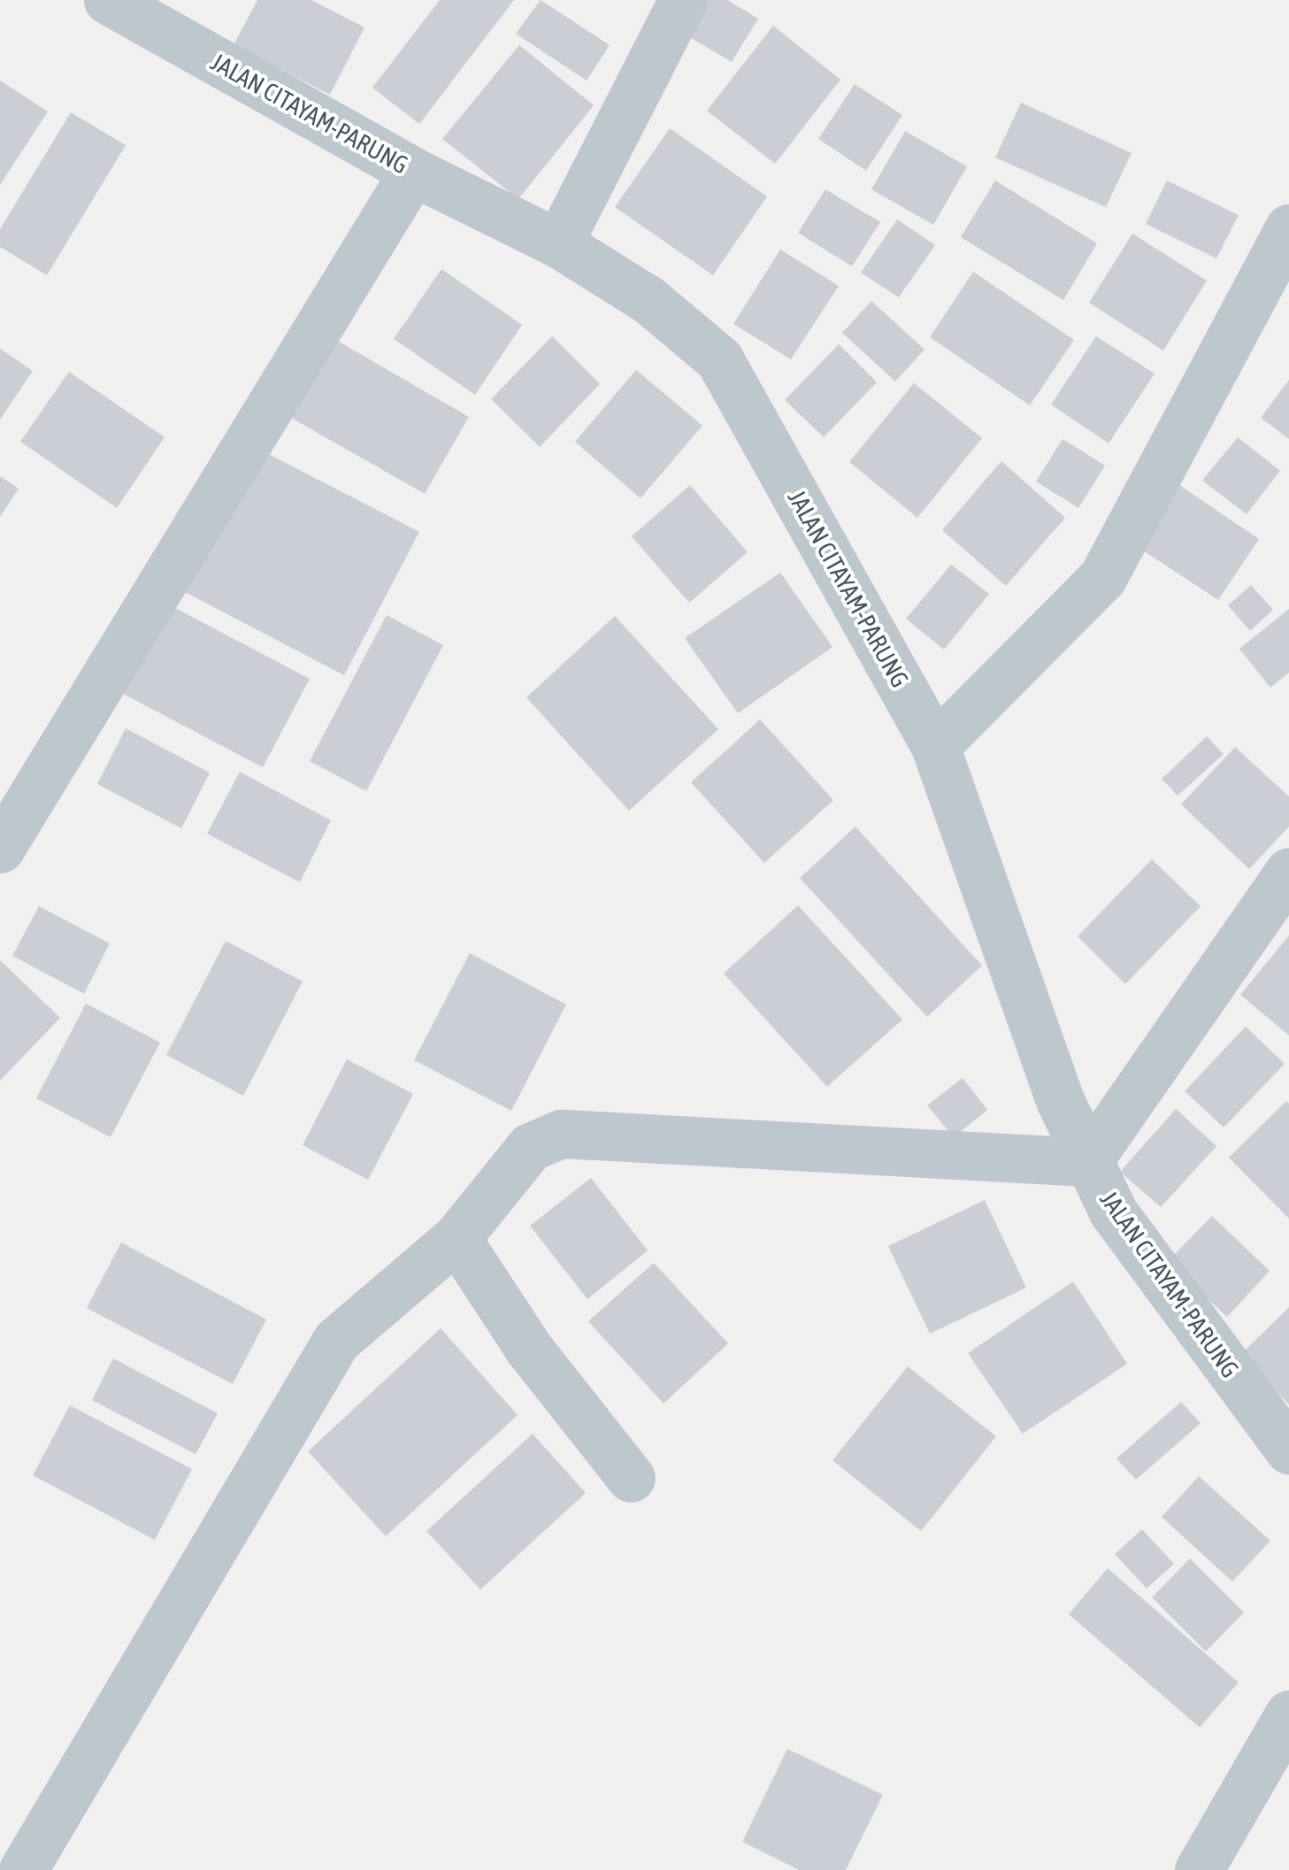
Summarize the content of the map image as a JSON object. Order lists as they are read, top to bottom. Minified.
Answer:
{"streets":{"street":["JALAN CITAYAM-PARUNG"]}}
